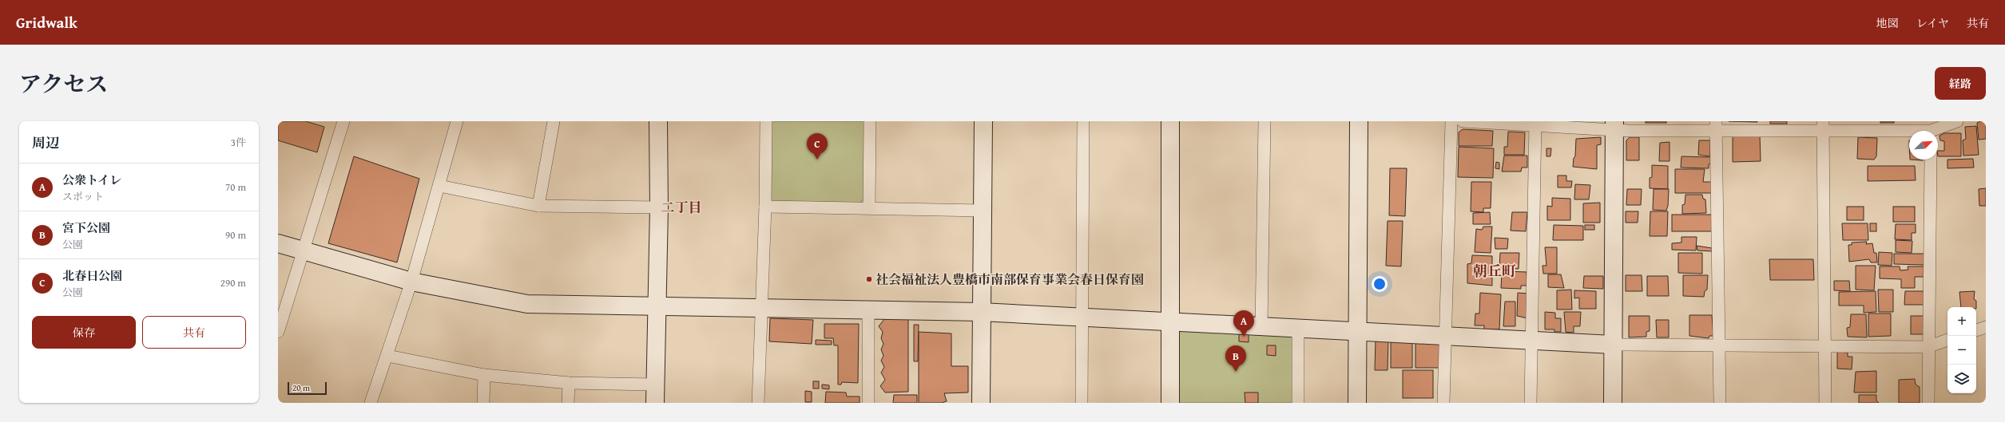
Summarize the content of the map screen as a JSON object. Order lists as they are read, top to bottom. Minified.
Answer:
{"districts":["二丁目","朝丘町"],"places":["社会福祉法人豊橋市南部保育事業会春日保育園"],"scale_bar":"20 m","north":"top right","page":{"header":"Gridwalk","nav":["地図","レイヤ","共有"],"title":"アクセス","buttons":["経路",["保存","共有"]],"heading":["周辺","3件"],"pins":["C","A","B"],"list":[{"mark":"A","name":"公衆トイレ","note":"スポット","value":"70 m"},{"mark":"B","name":"宮下公園","note":"公園","value":"90 m"},{"mark":"C","name":"北春日公園","note":"公園","value":"290 m"}],"map_buttons":["+","−"],"scale":"20 m"}}
